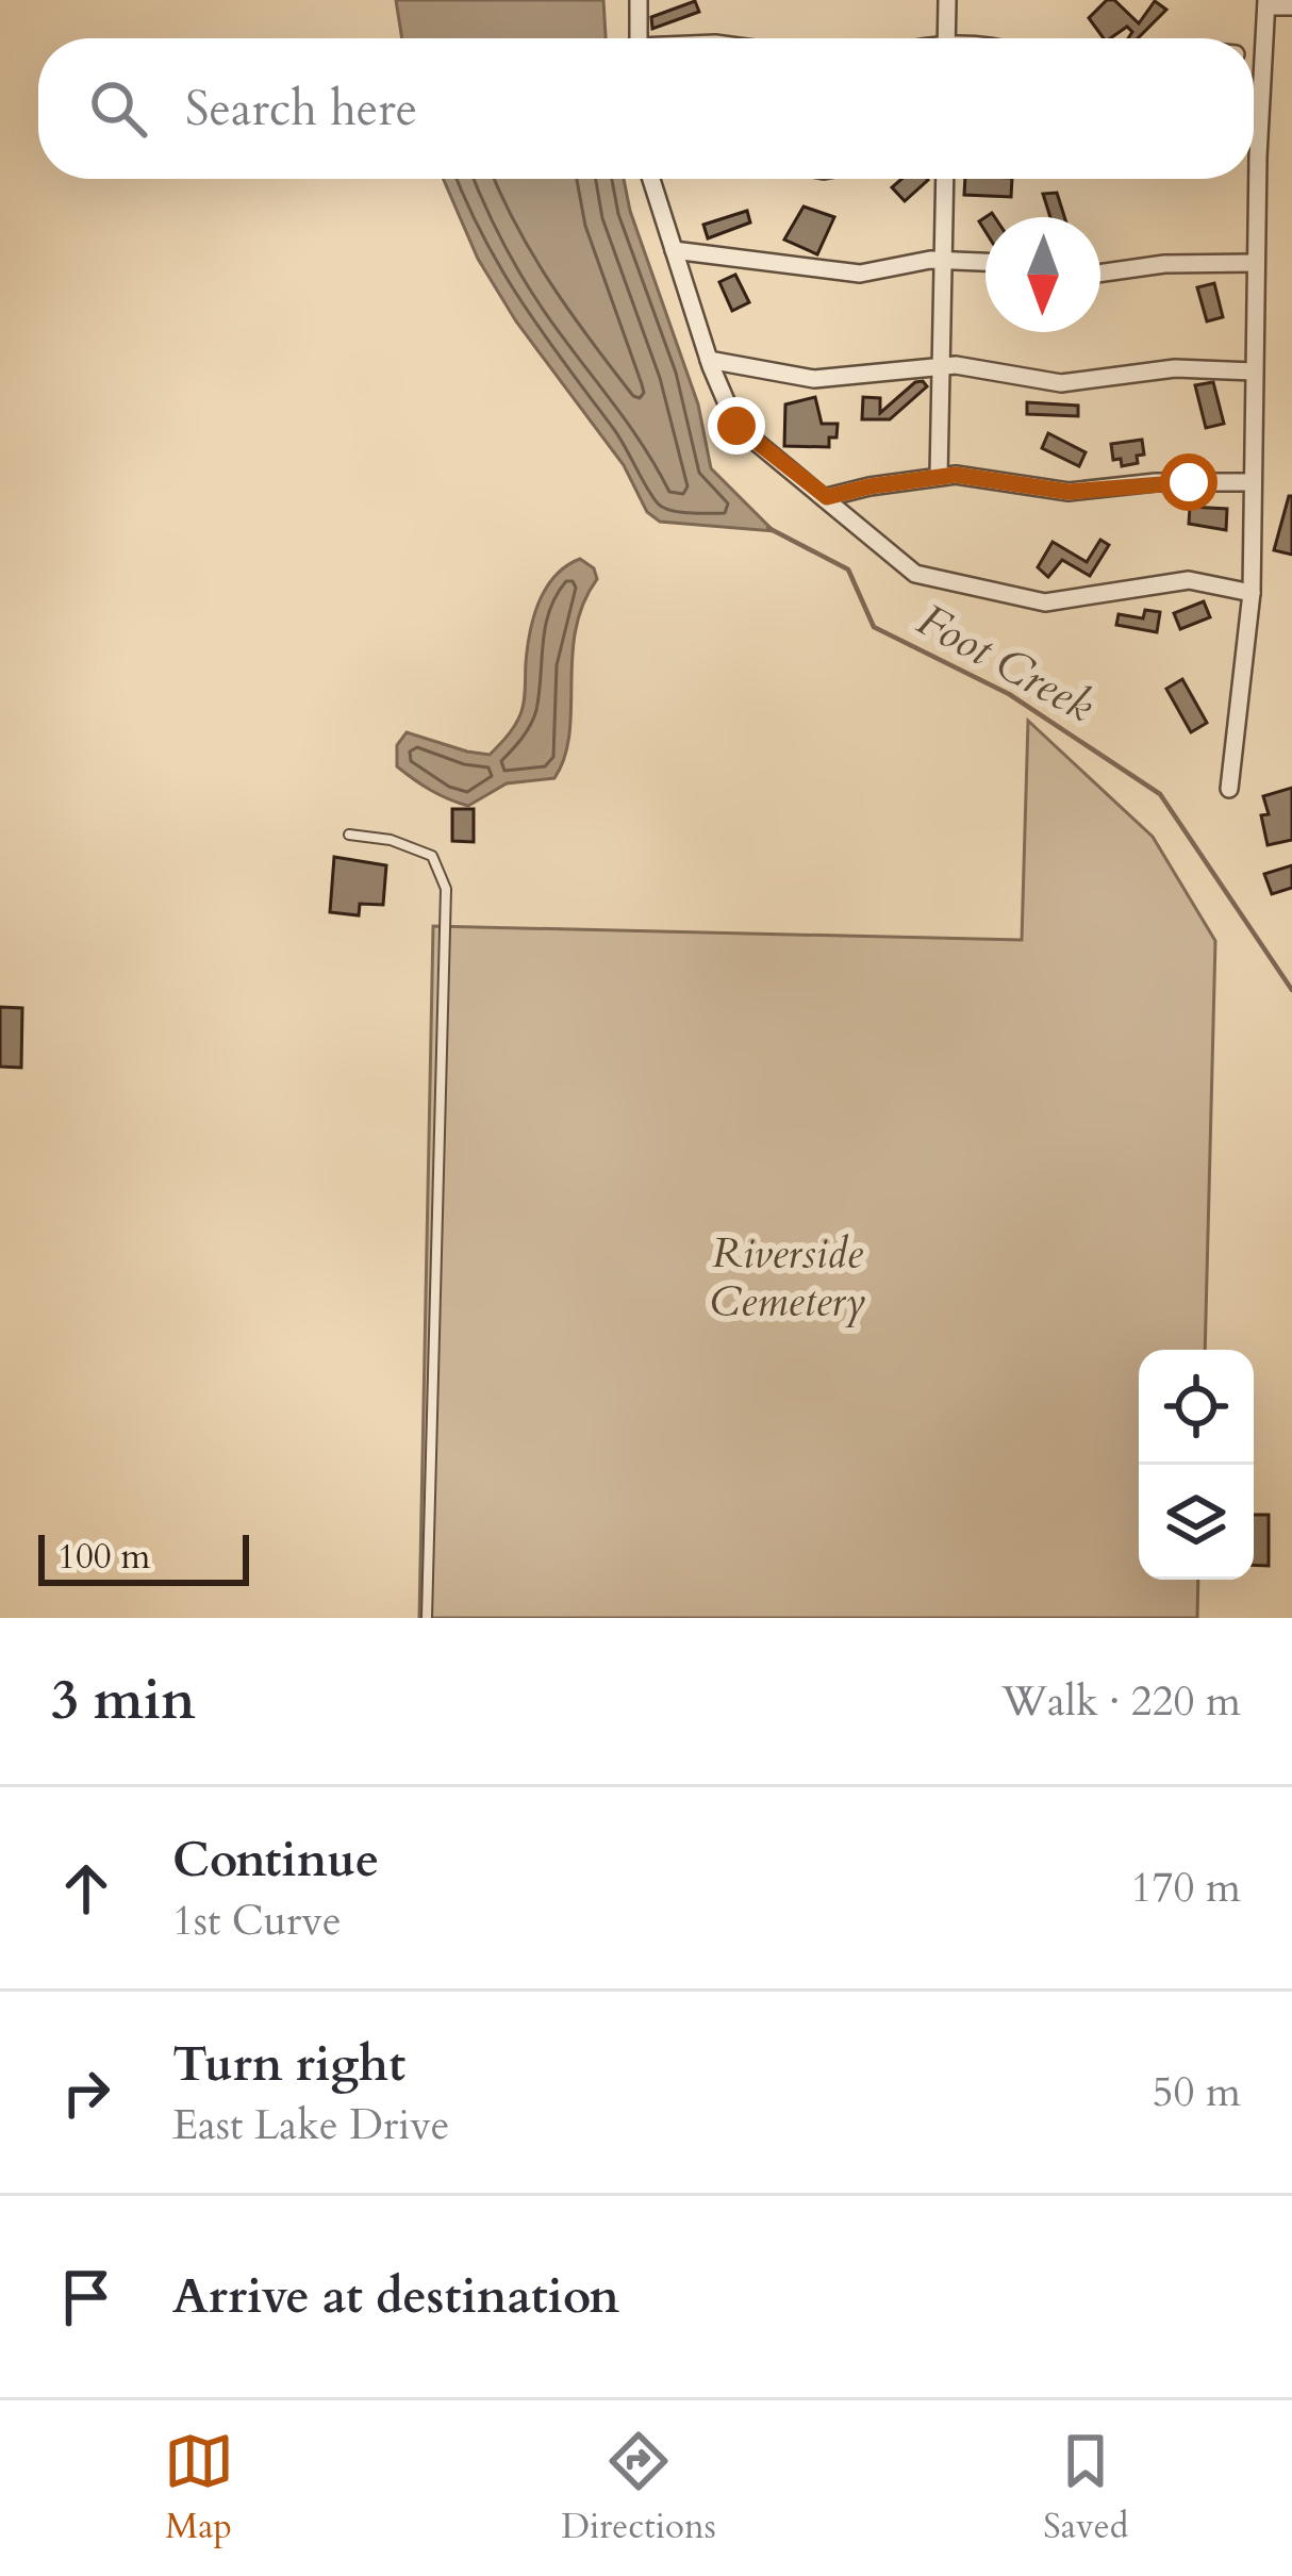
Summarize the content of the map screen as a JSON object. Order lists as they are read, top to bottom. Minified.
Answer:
{"water":["Foot Creek"],"parks":["Riverside Cemetery"],"scale_bar":"100 m","north":"bottom","page":{"search":"Search here","scale":"100 m","heading":["3 min","Walk · 220 m"],"list":[["Continue","1st Curve","170 m"],["Turn right","East Lake Drive","50 m"],"Arrive at destination"],"nav":["Map","Directions","Saved"]}}
